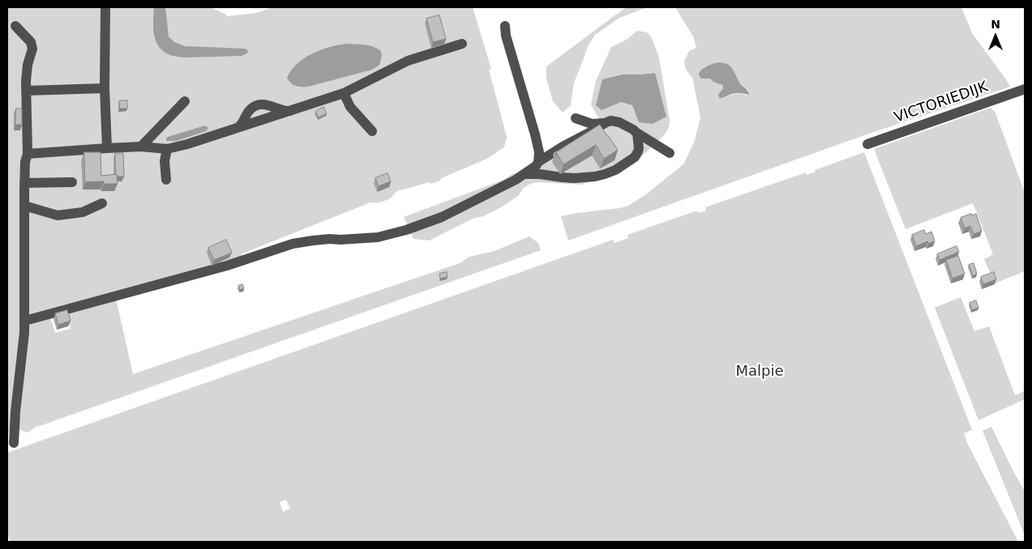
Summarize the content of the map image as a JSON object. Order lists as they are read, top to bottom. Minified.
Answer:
{"streets":{"street":["VICTORIEDIJK"]},"parks":["Malpie"],"north":"top"}
